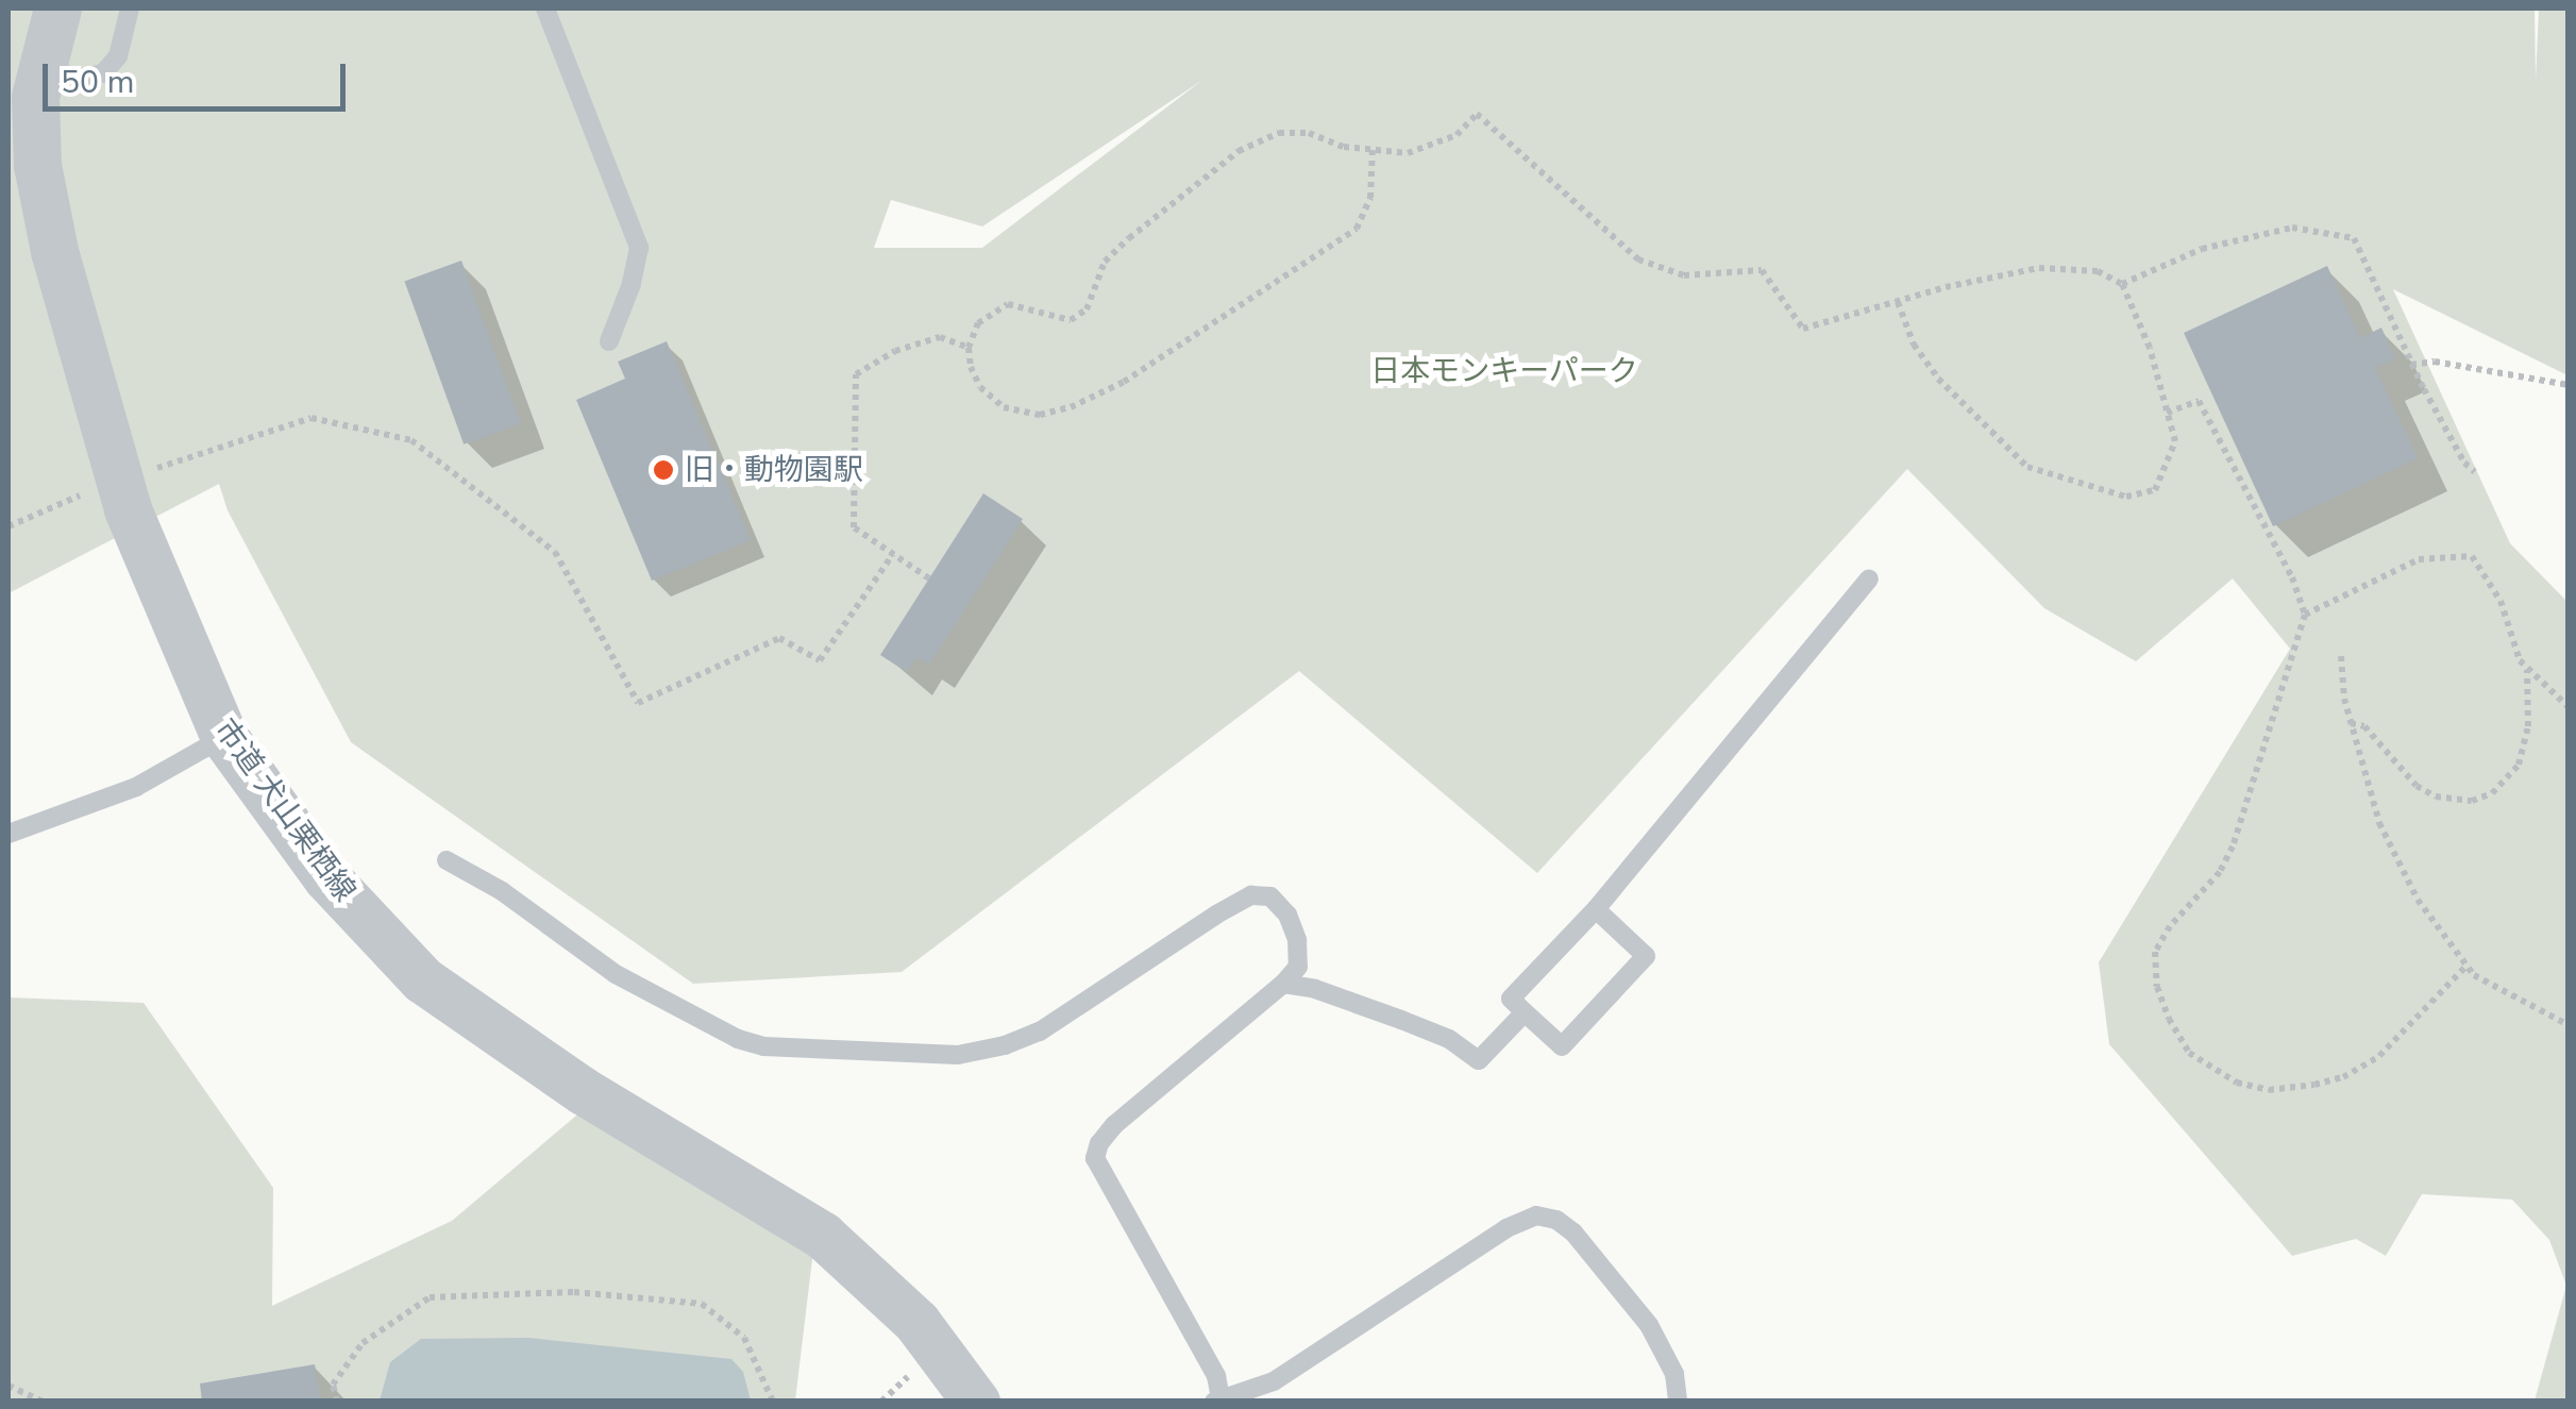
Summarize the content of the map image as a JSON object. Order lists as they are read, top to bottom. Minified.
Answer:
{"streets":{"street":["市道 犬山栗栖線"]},"parks":["日本モンキーパーク"],"places":["旧・動物園駅"],"scale_bar":"50 m"}
